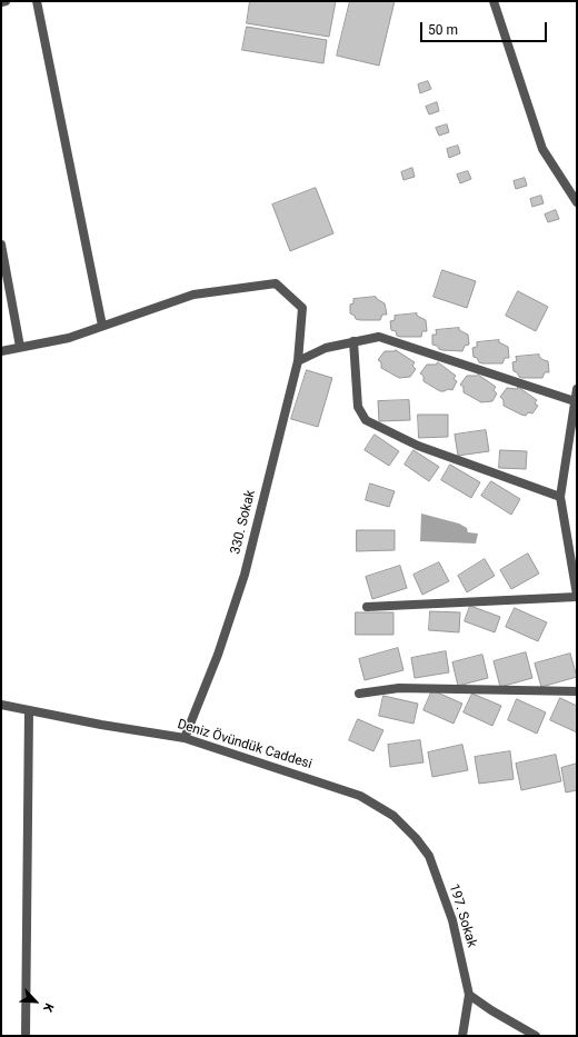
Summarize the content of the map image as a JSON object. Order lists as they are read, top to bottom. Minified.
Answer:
{"streets":{"street":["330. Sokak","Deniz Övündük Caddesi","197. Sokak"]},"crossings":[["330. Sokak","Deniz Övündük Caddesi"],["Deniz Övündük Caddesi","197. Sokak"]],"scale_bar":"50 m","north":"bottom right"}
